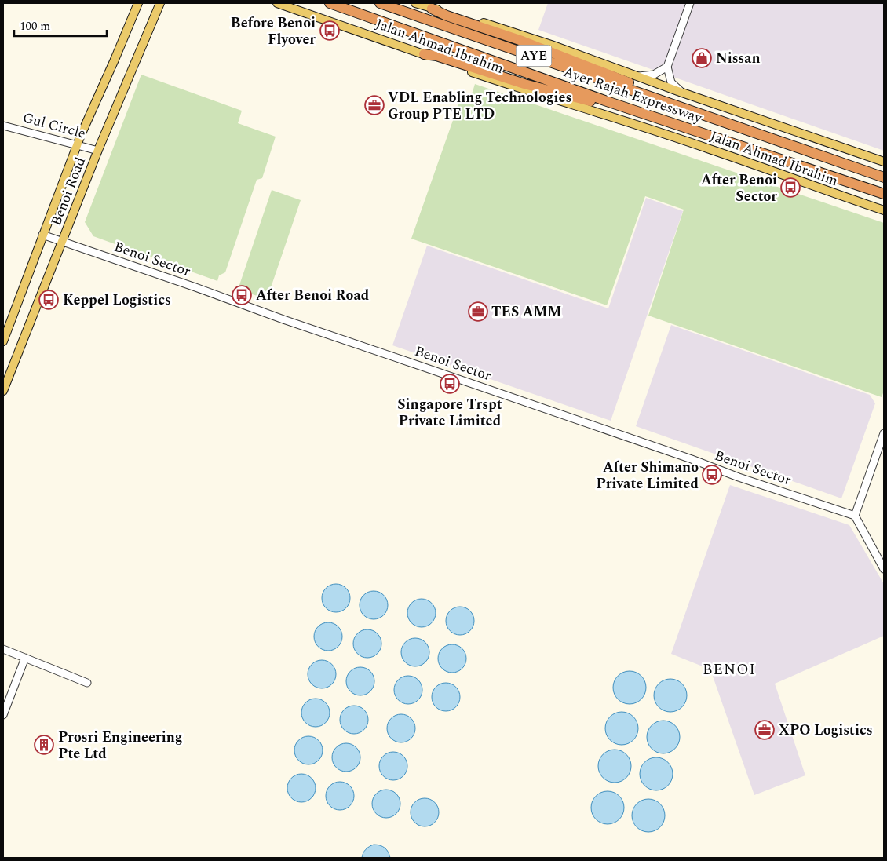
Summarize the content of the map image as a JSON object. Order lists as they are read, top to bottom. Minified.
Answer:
{"streets":{"highway":["AYE","Ayer Rajah Expressway"],"main road":["Jalan Ahmad Ibrahim","Benoi Road"],"street":["Gul Circle","Benoi Sector"]},"crossings":[["Gul Circle","Benoi Road"],["Benoi Road","Benoi Sector"]],"districts":["BENOI"],"places":{"bus stop":["Before Benoi Flyover","After Benoi Sector","After Benoi Road","Keppel Logistics","Singapore Trspt Private Limited","After Shimano Private Limited"],"shop":["Nissan"],"office":["VDL Enabling Technologies Group PTE LTD","TES AMM","XPO Logistics"],"building":["Prosri Engineering Pte Ltd"]},"scale_bar":"100 m"}
